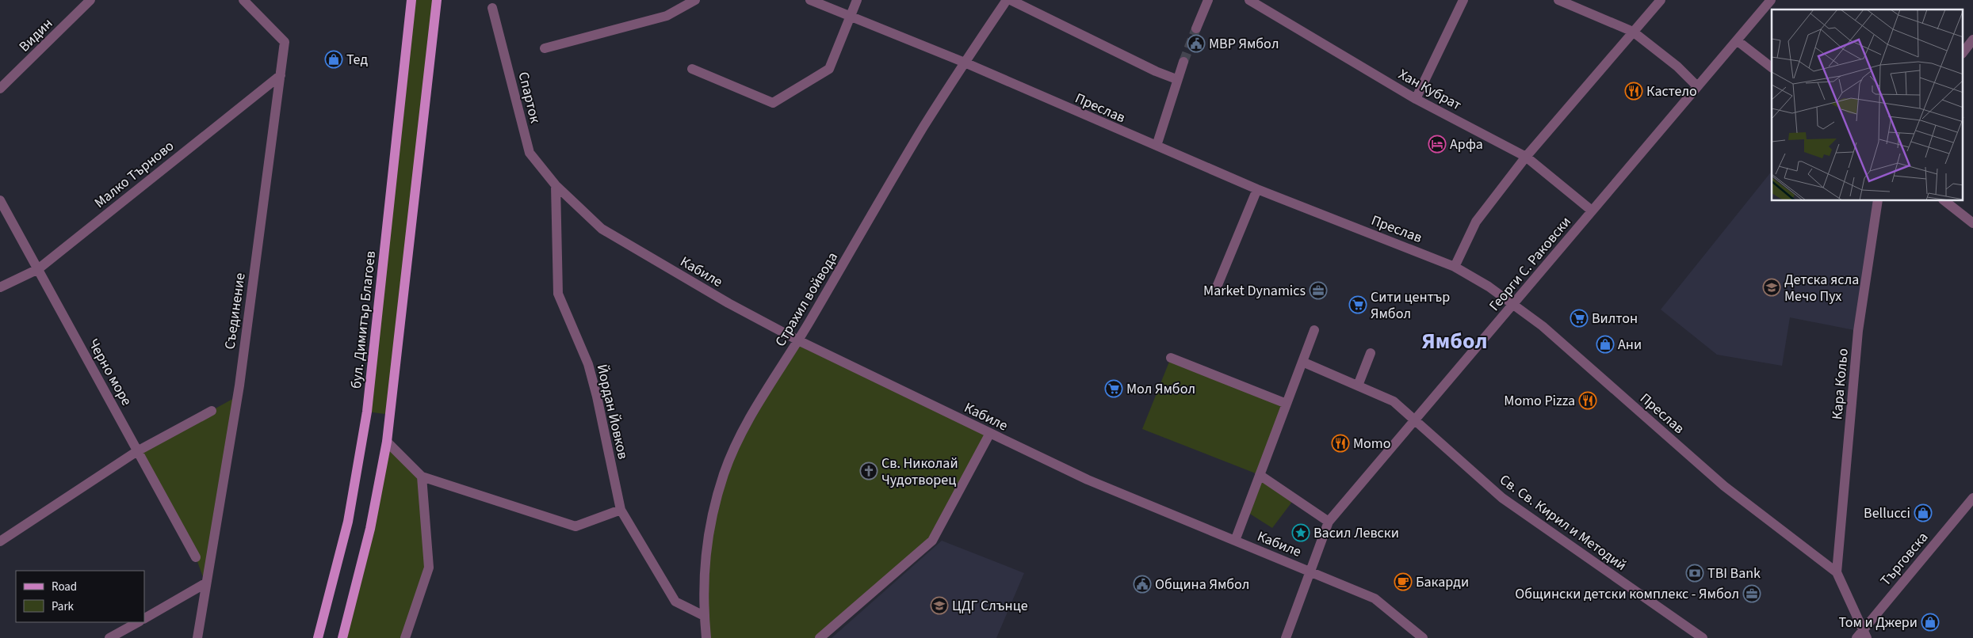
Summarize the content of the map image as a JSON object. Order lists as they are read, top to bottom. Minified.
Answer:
{"streets":{"main road":["бул. Димитър Благоев"],"street":["Видин","Хан Кубрат","Спарток","Преслав","Малко Търново","Георги С. Раковски","Кабиле","Страхил войвода","Съединение","Черно море","Кара Кольо","Йордан Йовков","Св. Св. Кирил и Методий","Търговска"]},"crossings":[["Хан Кубрат","Георги С. Раковски"],["Спарток","Кабиле"],["Спарток","Йордан Йовков"],["Преслав","Георги С. Раковски"],["Преслав","Страхил войвода"],["Преслав","Кара Кольо"],["Преслав","Търговска"],["Малко Търново","Съединение"],["Малко Търново","Черно море"],["Георги С. Раковски","Кабиле"],["Георги С. Раковски","Св. Св. Кирил и Методий"],["Кабиле","Страхил войвода"],["Кабиле","Йордан Йовков"],["Страхил войвода","Йордан Йовков"]],"districts":["Ямбол"],"places":{"public building":["МВР Ямбол","Община Ямбол"],"shop":["Тед","Ани","Bellucci","Том и Джери"],"restaurant":["Кастело","Momo Pizza","Momo"],"hotel":["Арфа"],"school or university":["Детска ясла Мечо Пух","ЦДГ Слънце"],"office":["Market Dynamics","Общински детски комплекс - Ямбол"],"supermarket":["Сити център Ямбол","Вилтон","Мол Ямбол"],"church":["Св. Николай Чудотворец"],"place":["Васил Левски"],"bank":["TBI Bank"],"cafe":["Бакарди"]},"legend":["Road","Park"]}
